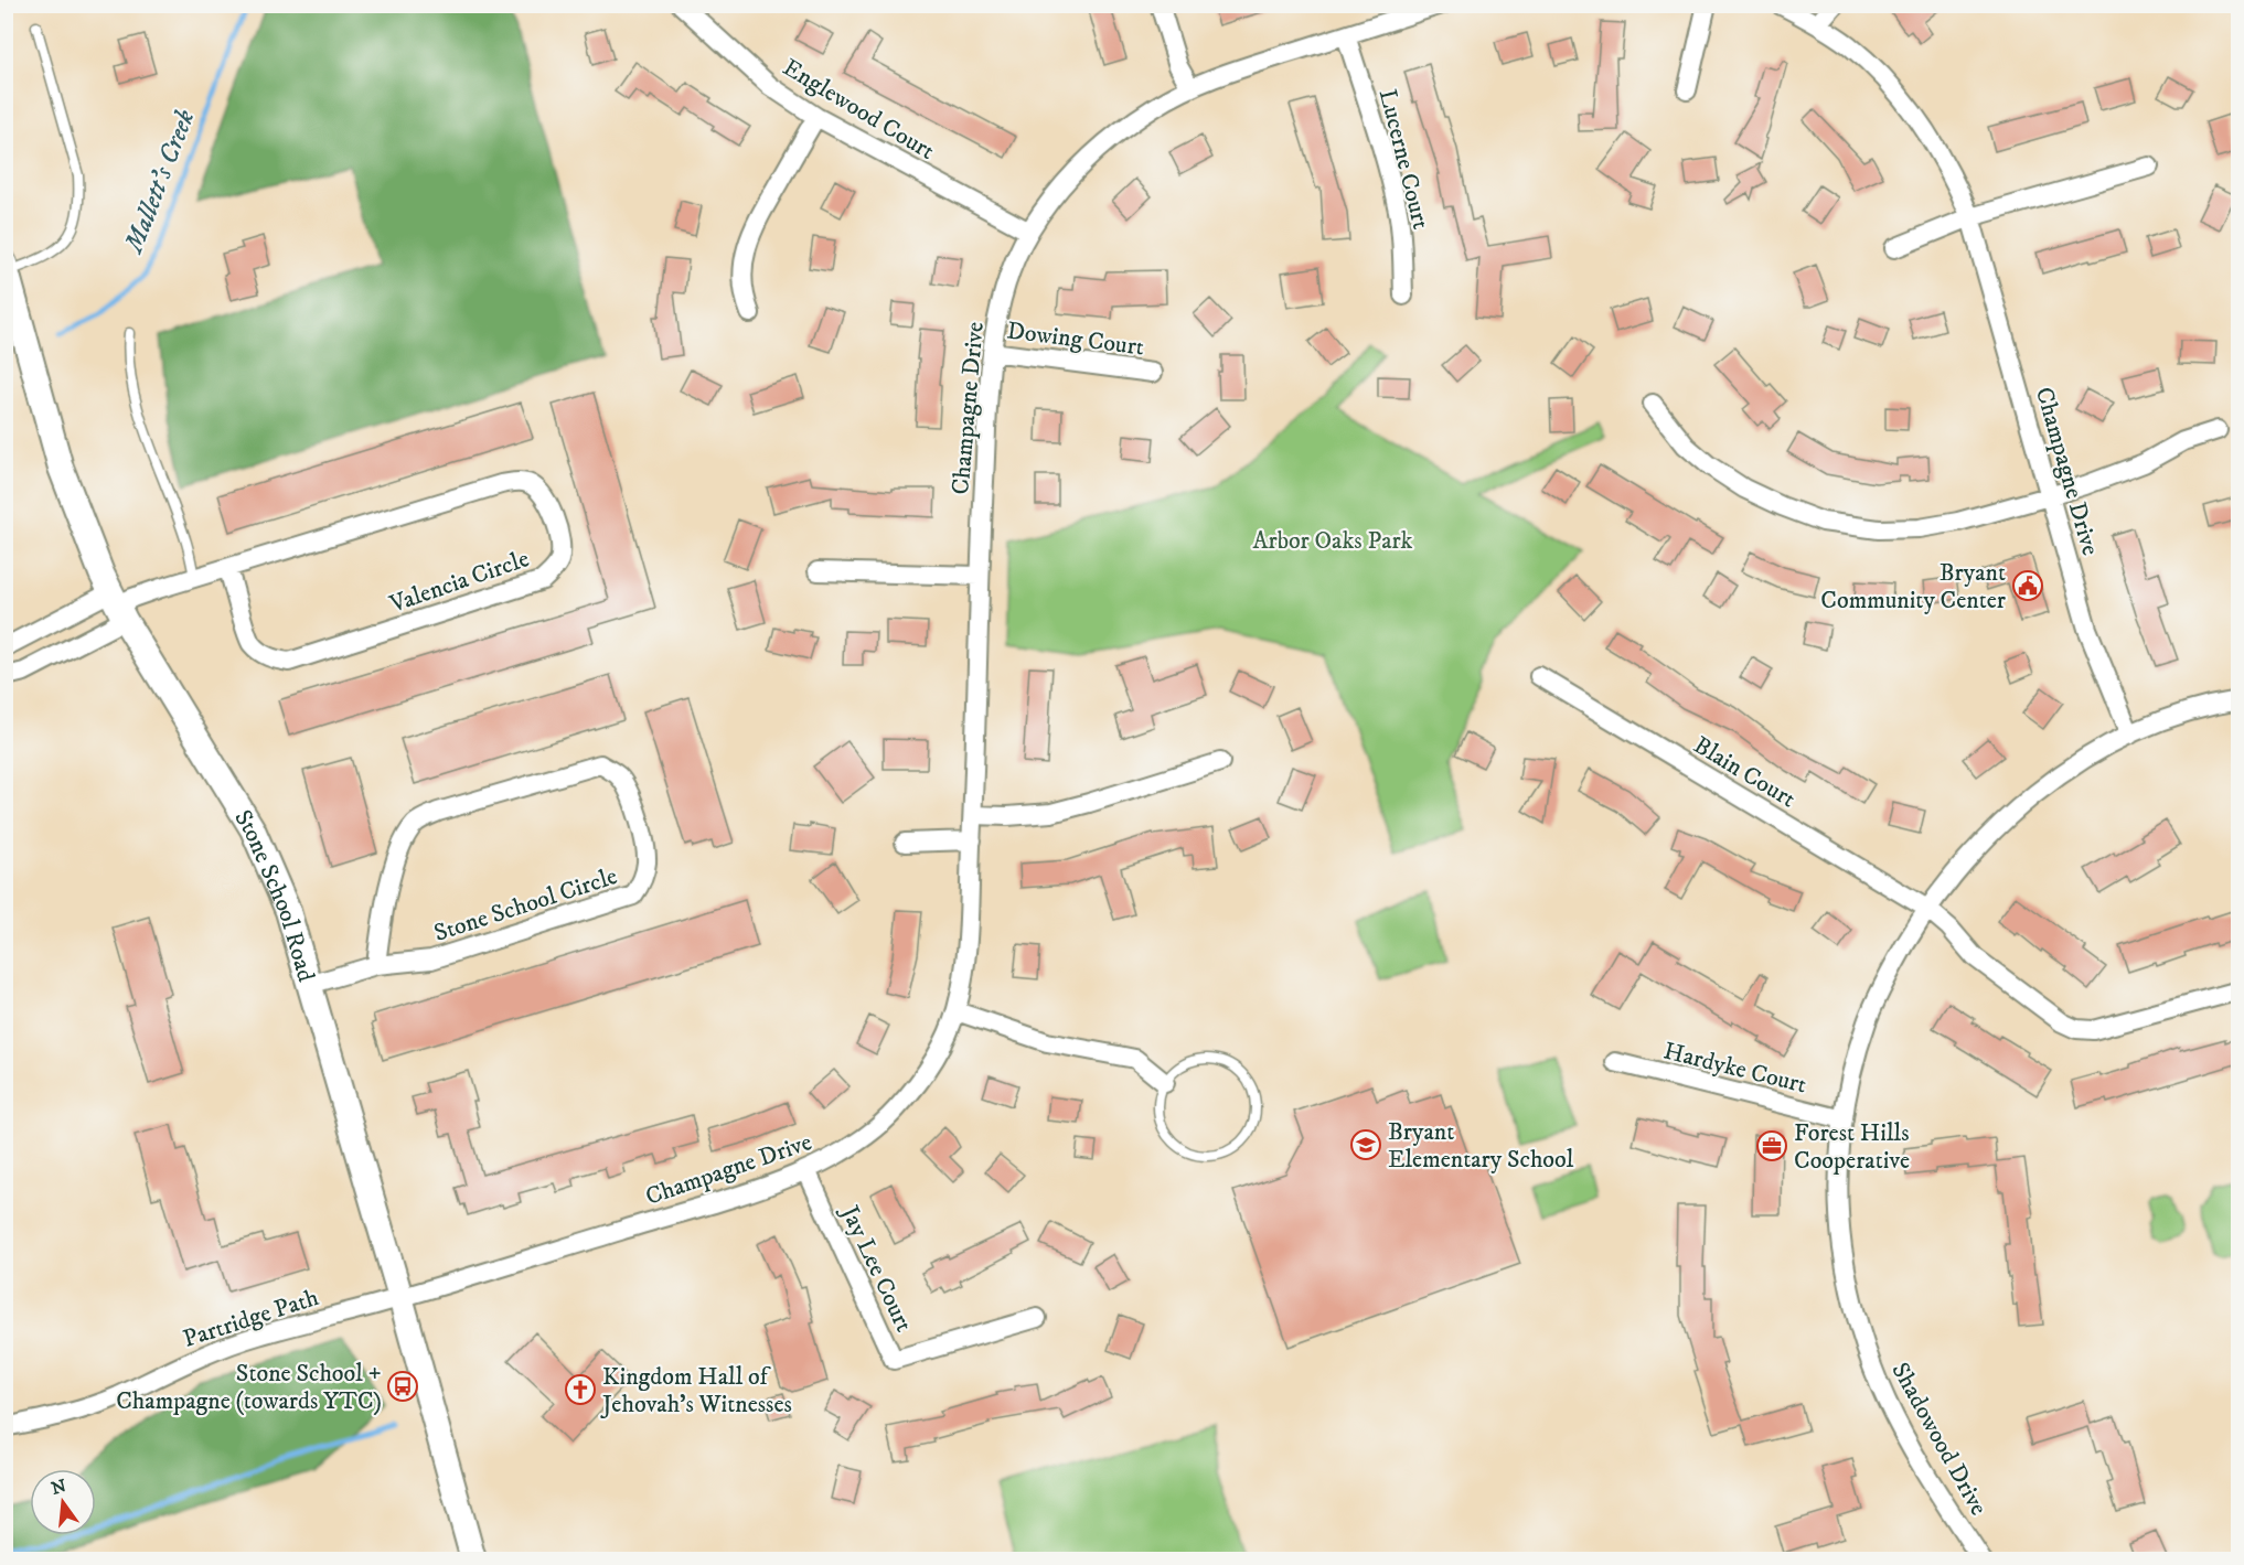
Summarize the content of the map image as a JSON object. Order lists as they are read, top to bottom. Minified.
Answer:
{"streets":{"main road":["Stone School Road"],"street":["Englewood Court","Lucerne Court","Dowing Court","Champagne Drive","Valencia Circle","Blain Court","Stone School Circle","Hardyke Court","Jay Lee Court","Partridge Path","Shadowood Drive"]},"crossings":[["Englewood Court","Champagne Drive"],["Lucerne Court","Champagne Drive"],["Dowing Court","Champagne Drive"],["Champagne Drive","Stone School Road"],["Champagne Drive","Jay Lee Court"],["Champagne Drive","Partridge Path"],["Champagne Drive","Shadowood Drive"],["Valencia Circle","Stone School Road"],["Blain Court","Shadowood Drive"],["Stone School Road","Stone School Circle"],["Stone School Road","Partridge Path"],["Hardyke Court","Shadowood Drive"]],"water":["Mallett's Creek"],"parks":["Arbor Oaks Park"],"places":{"public building":["Bryant Community Center"],"school or university":["Bryant Elementary School"],"office":["Forest Hills Cooperative"],"bus stop":["Stone School + Champagne (towards YTC)"],"church":["Kingdom Hall of Jehovah's Witnesses"]},"north":"top"}
